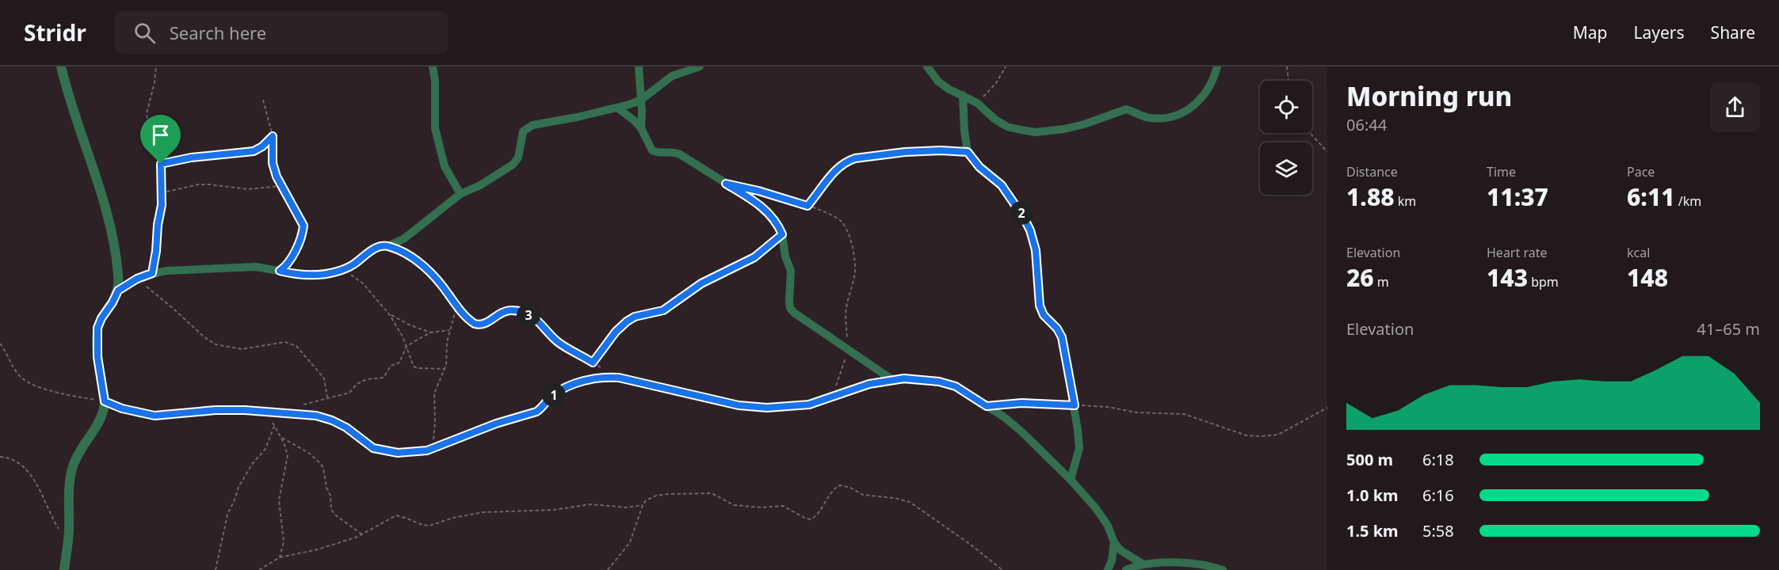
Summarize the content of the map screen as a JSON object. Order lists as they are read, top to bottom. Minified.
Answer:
{"page":{"header":"Stridr","search":"Search here","nav":["Map","Layers","Share"],"heading":["Morning run","06:44"],"stats":[["Distance","1.88 km"],["Time","11:37"],["Pace","6:11 /km"],["Elevation","26 m"],["Heart rate","143 bpm"],["kcal","148"]],"pins":["2","3","1"],"chart":["Elevation","41–65 m"],"list":[{"name":"500 m","note":"6:18"},{"name":"1.0 km","note":"6:16"},{"name":"1.5 km","note":"5:58"}]}}
